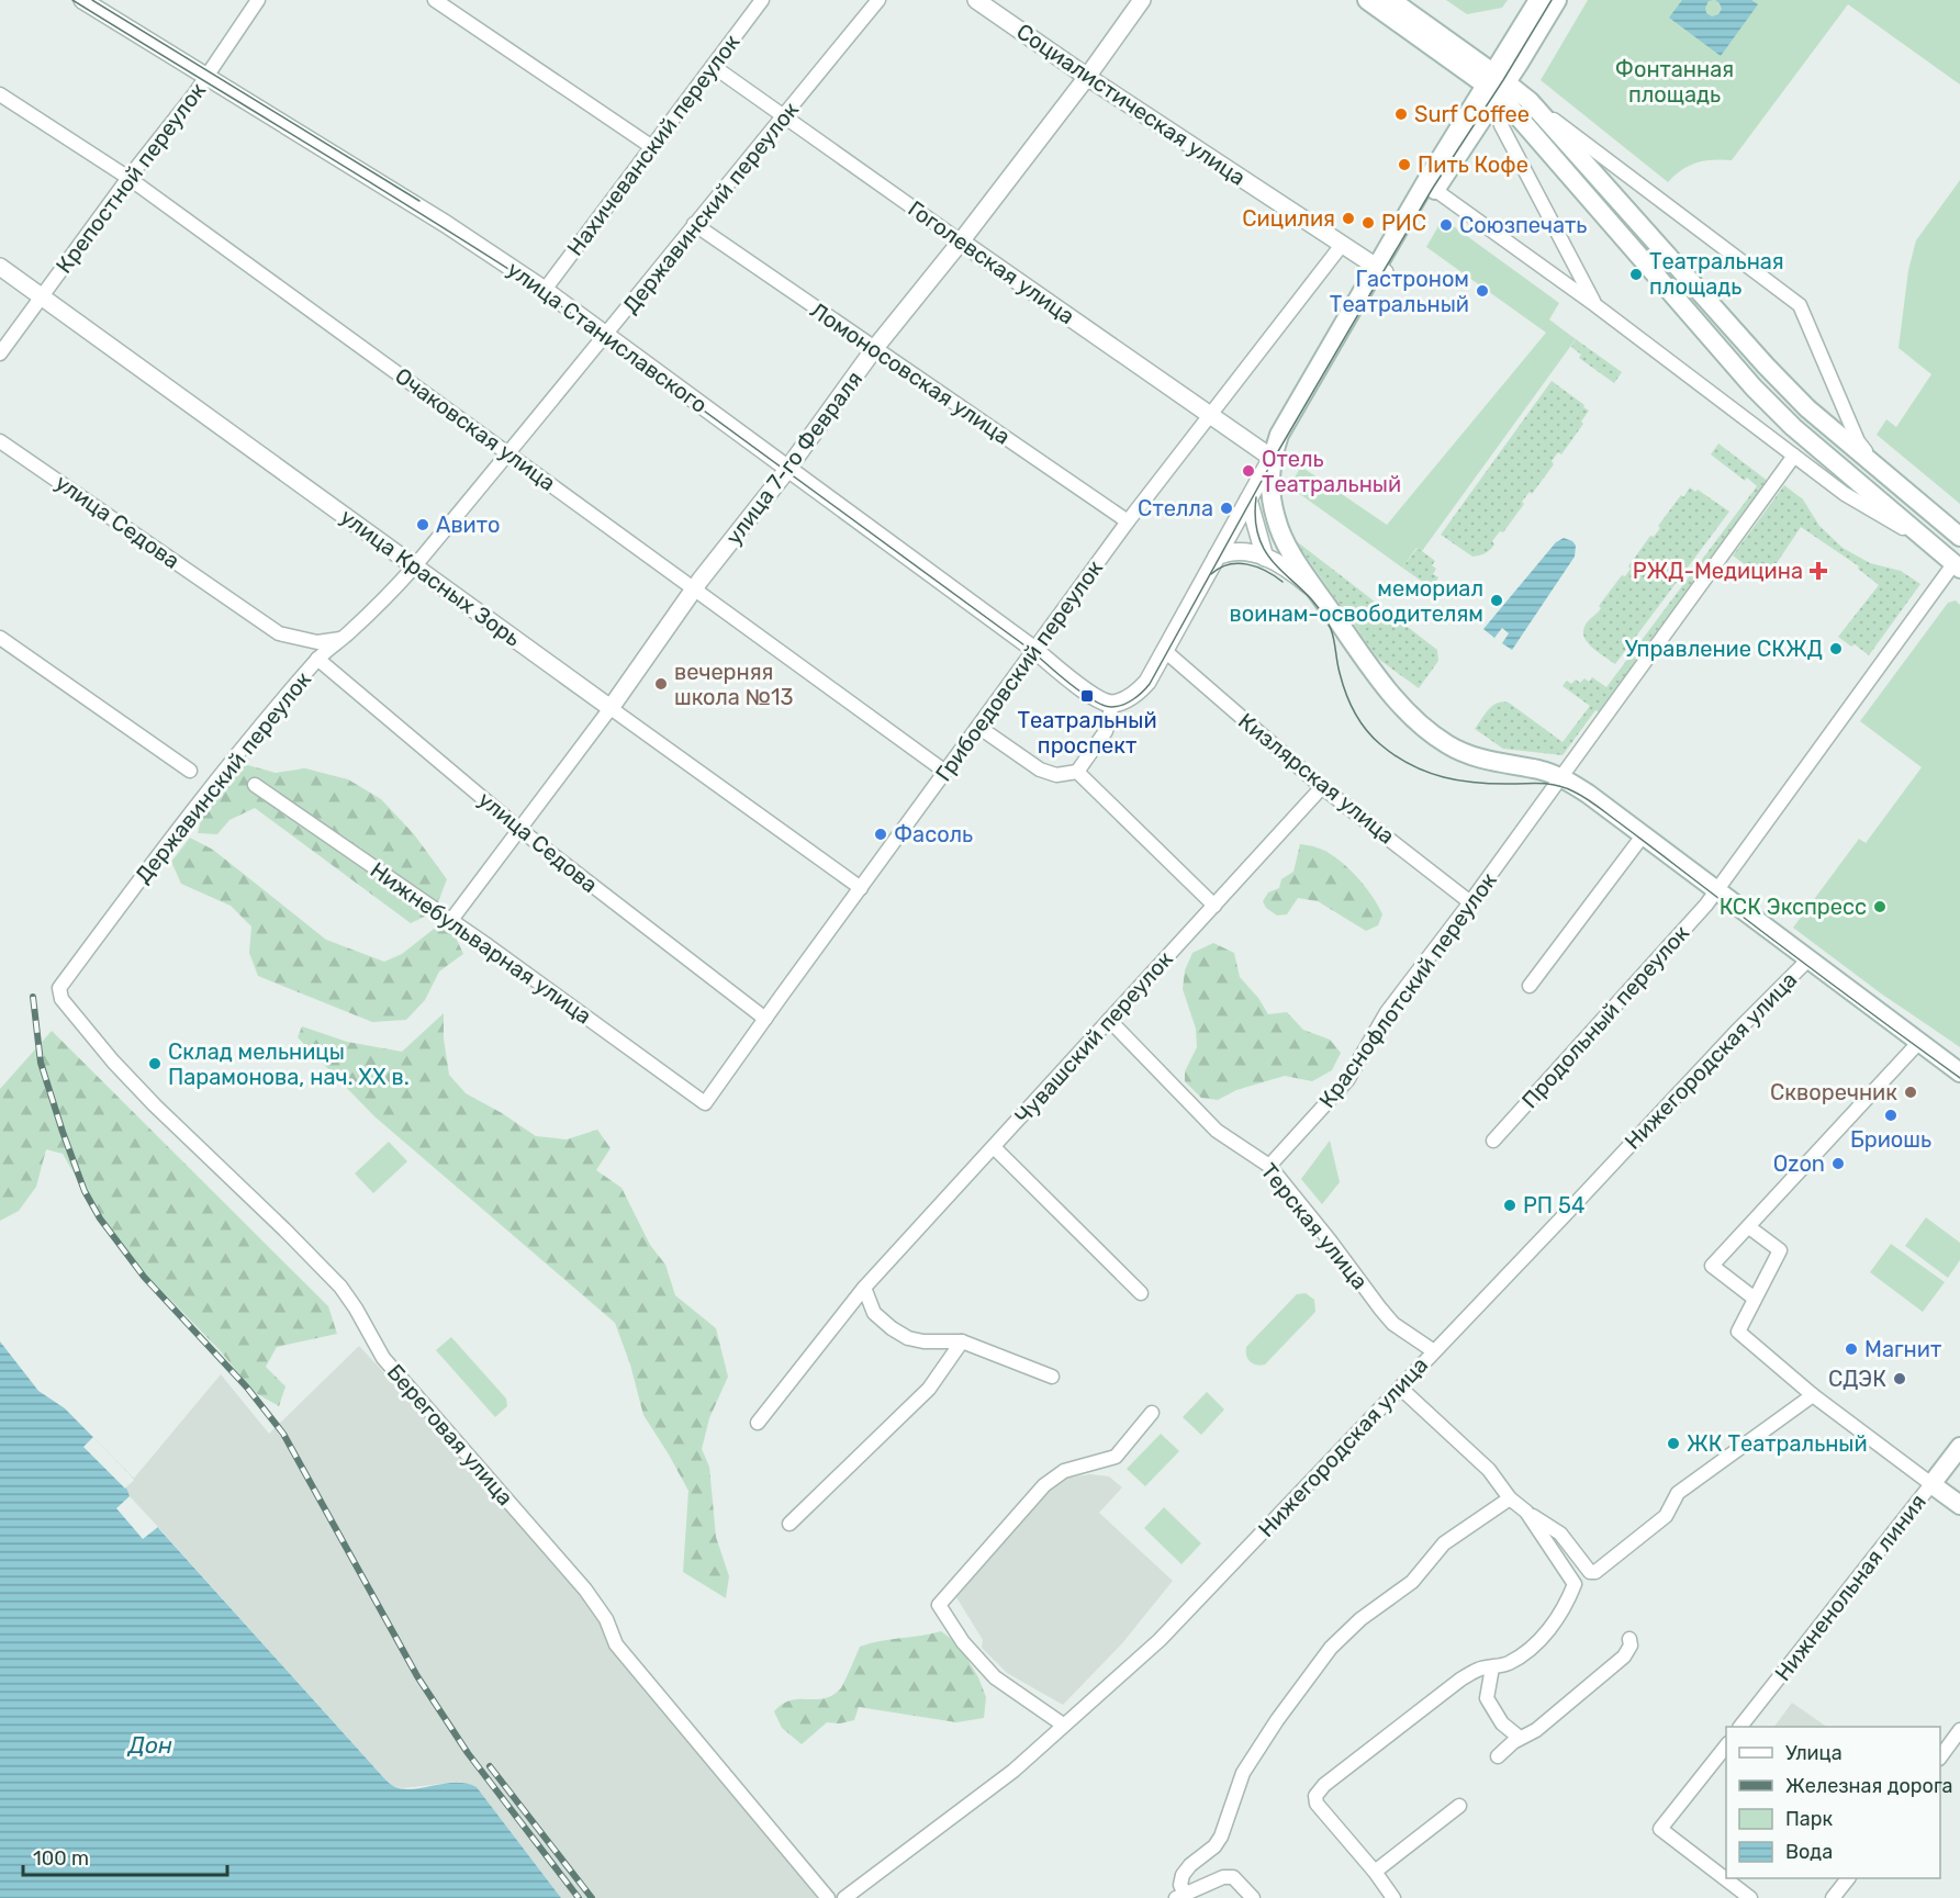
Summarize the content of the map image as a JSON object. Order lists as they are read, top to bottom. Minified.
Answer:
{"streets":{"main road":["Нижненольная линия"],"street":["Социалистическая улица","Нахичеванский переулок","Крепостной переулок","Державинский переулок","Гоголевская улица","улица Станиславского","Ломоносовская улица","Очаковская улица","улица 7-го Февраля","улица Седова","улица Красных Зорь","Грибоедовский переулок","Кизлярская улица","Нижнебульварная улица","Краснофлотский переулок","Продольный переулок","Чувашский переулок","Нижегородская улица","Терская улица","Береговая улица"]},"crossings":[["Социалистическая улица","улица 7-го Февраля"],["Социалистическая улица","Грибоедовский переулок"],["Нахичеванский переулок","Гоголевская улица"],["Нахичеванский переулок","улица Станиславского"],["Крепостной переулок","улица Станиславского"],["Крепостной переулок","Очаковская улица"],["Крепостной переулок","улица Красных Зорь"],["Державинский переулок","Гоголевская улица"],["Державинский переулок","улица Станиславского"],["Державинский переулок","Ломоносовская улица"],["Державинский переулок","Очаковская улица"],["Державинский переулок","улица Седова"],["Державинский переулок","улица Красных Зорь"],["Державинский переулок","Береговая улица"],["Гоголевская улица","улица 7-го Февраля"],["Гоголевская улица","Грибоедовский переулок"],["улица Станиславского","улица 7-го Февраля"],["улица Станиславского","Грибоедовский переулок"],["Ломоносовская улица","улица 7-го Февраля"],["Ломоносовская улица","Грибоедовский переулок"],["Очаковская улица","улица 7-го Февраля"],["Очаковская улица","Грибоедовский переулок"],["улица 7-го Февраля","улица Седова"],["улица 7-го Февраля","улица Красных Зорь"],["улица 7-го Февраля","Нижнебульварная улица"],["улица Седова","Грибоедовский переулок"],["улица Красных Зорь","Грибоедовский переулок"],["Грибоедовский переулок","Нижнебульварная улица"],["Кизлярская улица","Краснофлотский переулок"],["Кизлярская улица","Чувашский переулок"],["Краснофлотский переулок","Терская улица"],["Чувашский переулок","Терская улица"],["Нижегородская улица","Терская улица"]],"water":["Дон"],"parks":["Фонтанная площадь"],"places":{"other":["Surf Coffee","Пить Кофе","Сицилия","РИС","Союзпечать","Театральная площадь","Гастроном Театральный","Отель Театральный","Стелла","Авито","мемориал воинам-освободителям","Управление СКЖД","вечерняя школа №13","Фасоль","КСК Экспресс","Склад мельницы Парамонова, нач. XX в.","Скворечник","Бриошь","Ozon","РП 54","Магнит","СДЭК","ЖК Театральный"],"health":["РЖД-Медицина"],"transit":["Театральный проспект"]},"legend":["Улица","Железная дорога","Парк","Вода"],"scale_bar":"100 m"}
